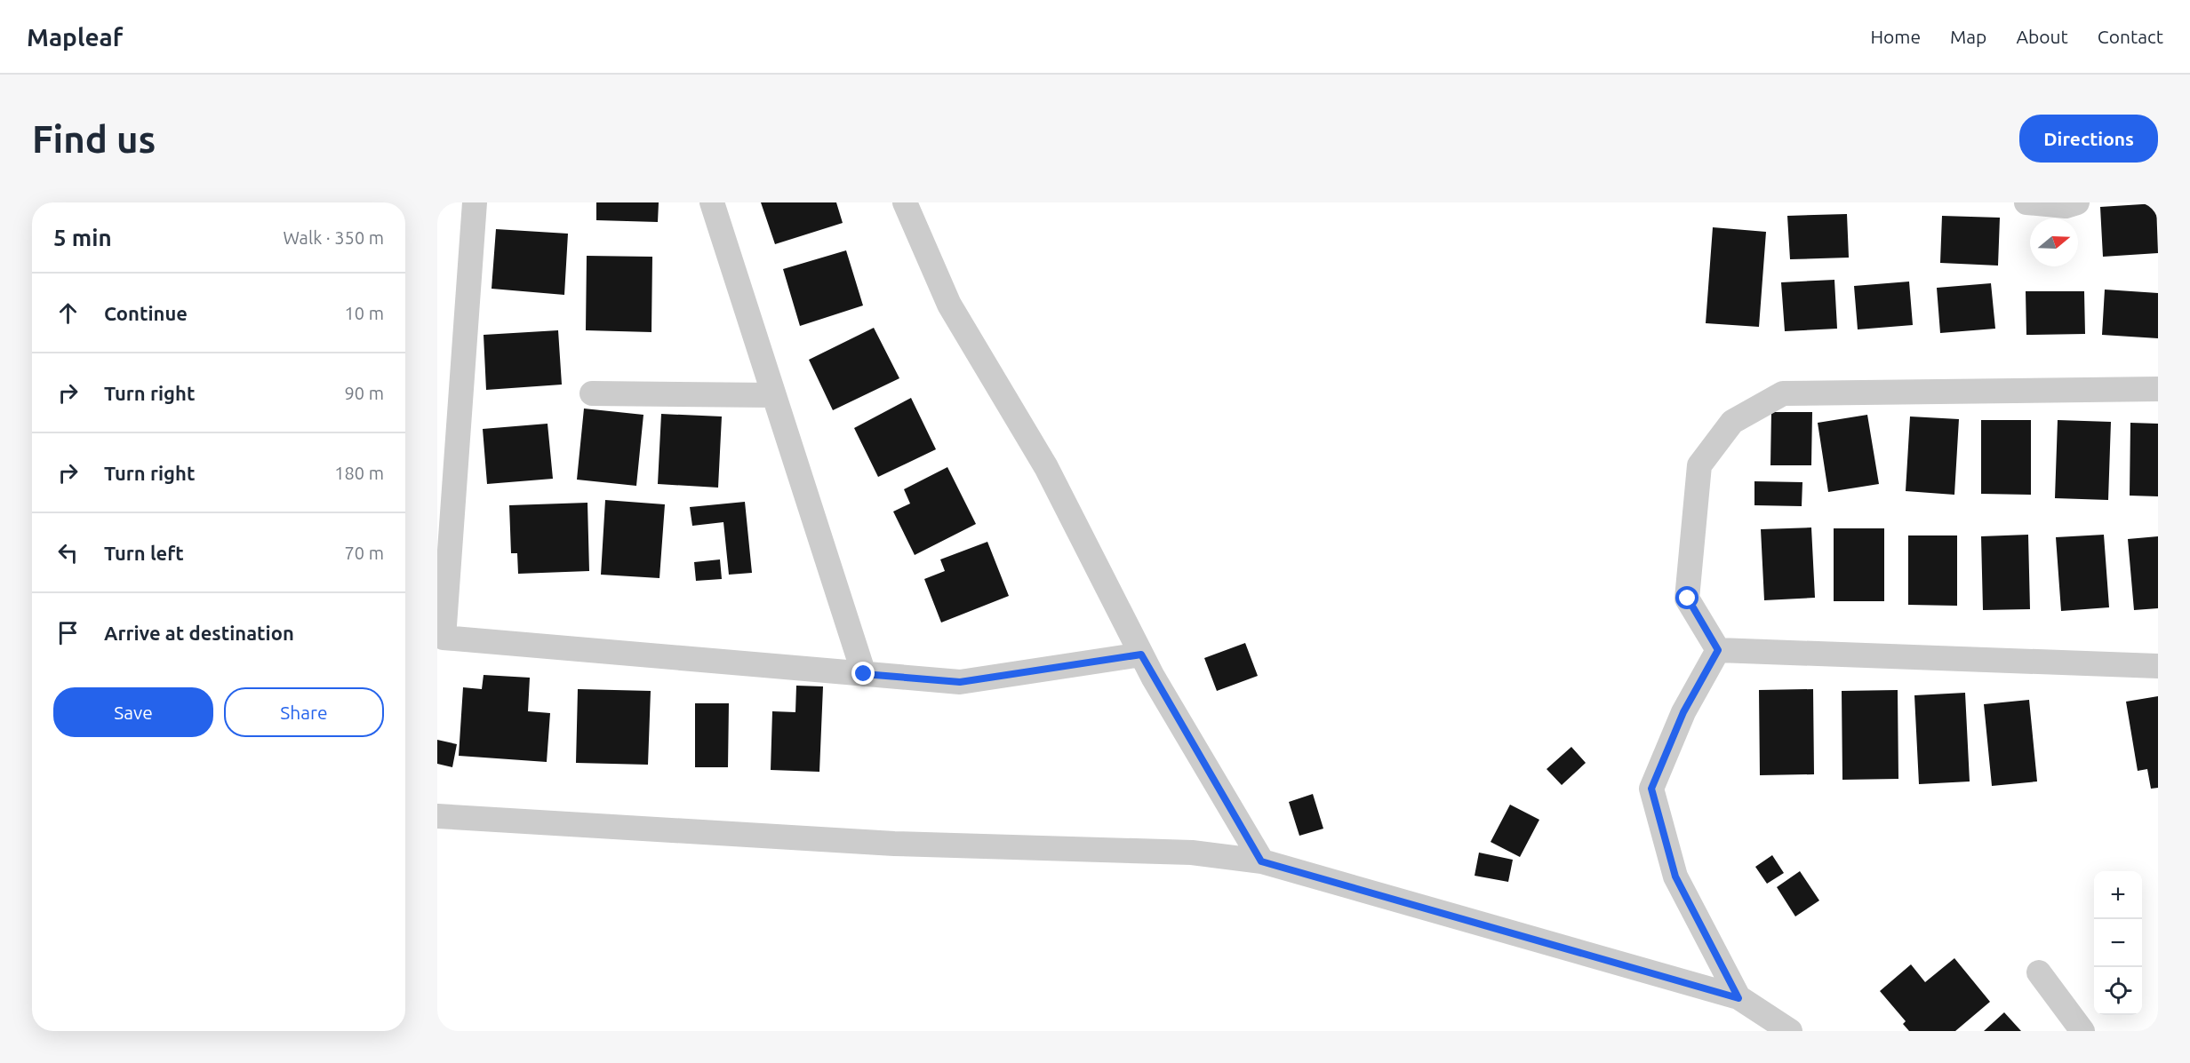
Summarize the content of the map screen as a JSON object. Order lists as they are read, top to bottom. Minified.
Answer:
{"north":"right","page":{"header":"Mapleaf","nav":["Home","Map","About","Contact"],"buttons":["Directions",["Save","Share"]],"title":"Find us","heading":["5 min","Walk · 350 m"],"list":[["Continue","10 m"],["Turn right","90 m"],["Turn right","180 m"],["Turn left","70 m"],"Arrive at destination"],"map_buttons":["+","−"]}}
